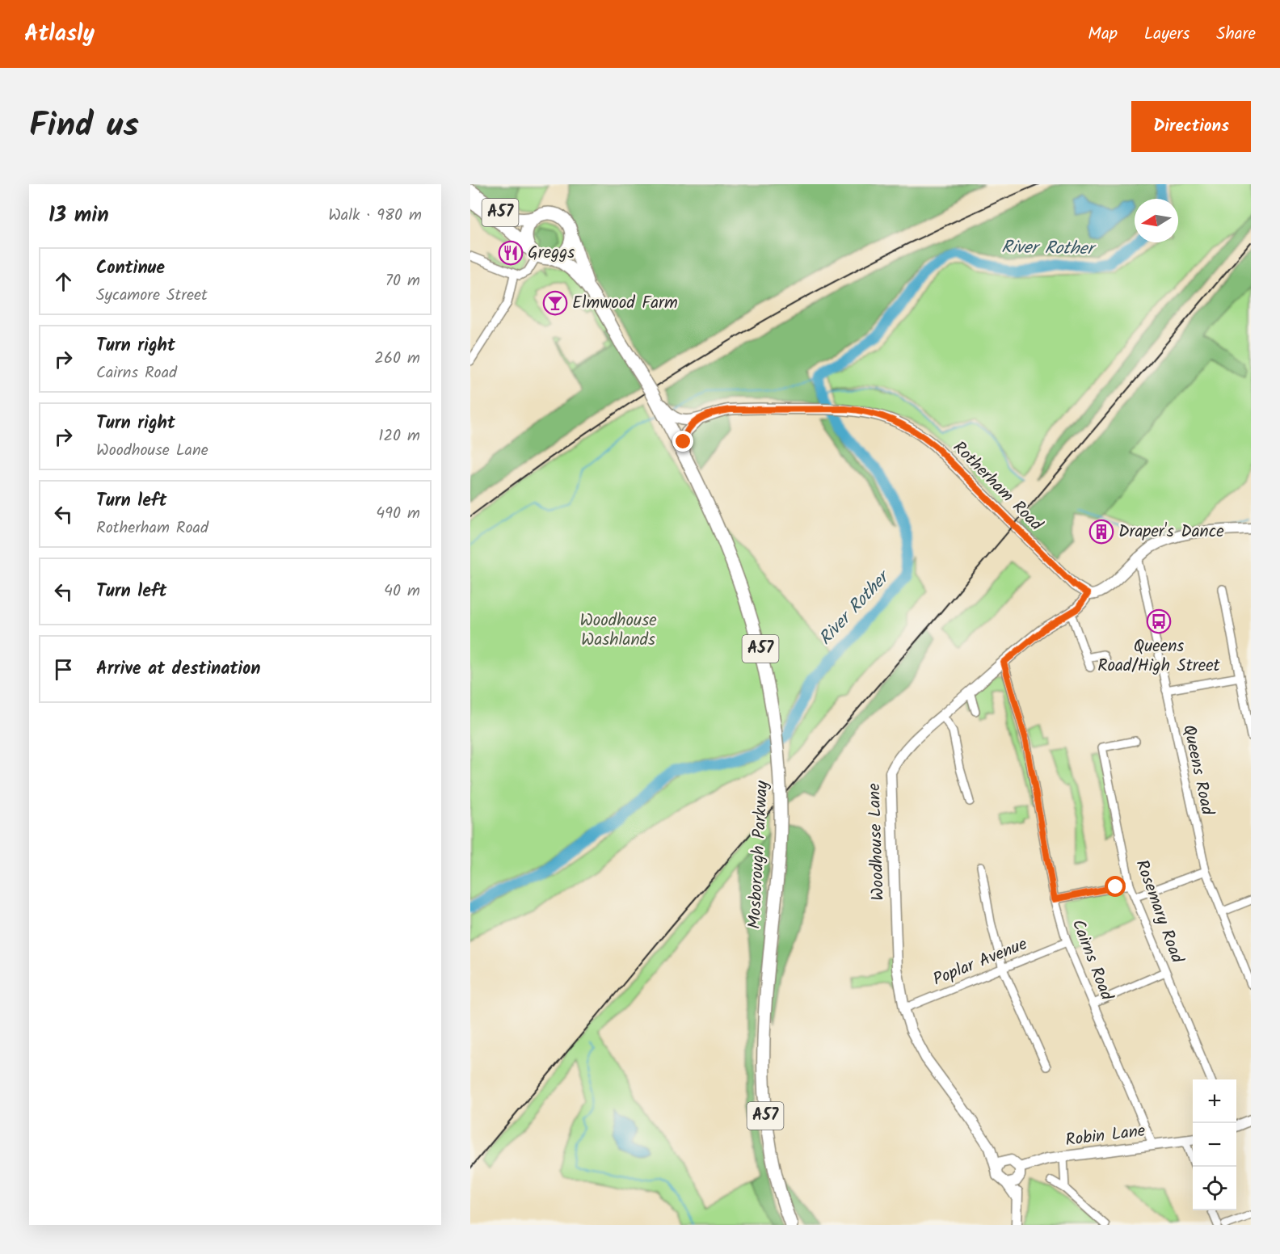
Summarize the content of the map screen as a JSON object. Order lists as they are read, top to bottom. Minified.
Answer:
{"streets":{"highway":["A57","Mosborough Parkway"],"street":["Rotherham Road","Queens Road","Woodhouse Lane","Rosemary Road","Cairns Road","Poplar Avenue","Robin Lane"]},"crossings":[["A57","Mosborough Parkway"],["Rotherham Road","Woodhouse Lane"],["Woodhouse Lane","Cairns Road"],["Woodhouse Lane","Poplar Avenue"],["Woodhouse Lane","Robin Lane"],["Cairns Road","Poplar Avenue"],["Cairns Road","Robin Lane"]],"water":["River Rother"],"parks":["Woodhouse Washlands"],"places":{"restaurant":["Greggs"],"bar":["Elmwood Farm"],"building":["Draper's Dance"],"bus stop":["Queens Road/High Street"]},"north":"left","page":{"header":"Atlasly","nav":["Map","Layers","Share"],"title":"Find us","buttons":"Directions","heading":["13 min","Walk · 980 m"],"list":[["Continue","Sycamore Street","70 m"],["Turn right","Cairns Road","260 m"],["Turn right","Woodhouse Lane","120 m"],["Turn left","Rotherham Road","490 m"],["Turn left","40 m"],"Arrive at destination"],"map_buttons":["+","−"]}}
